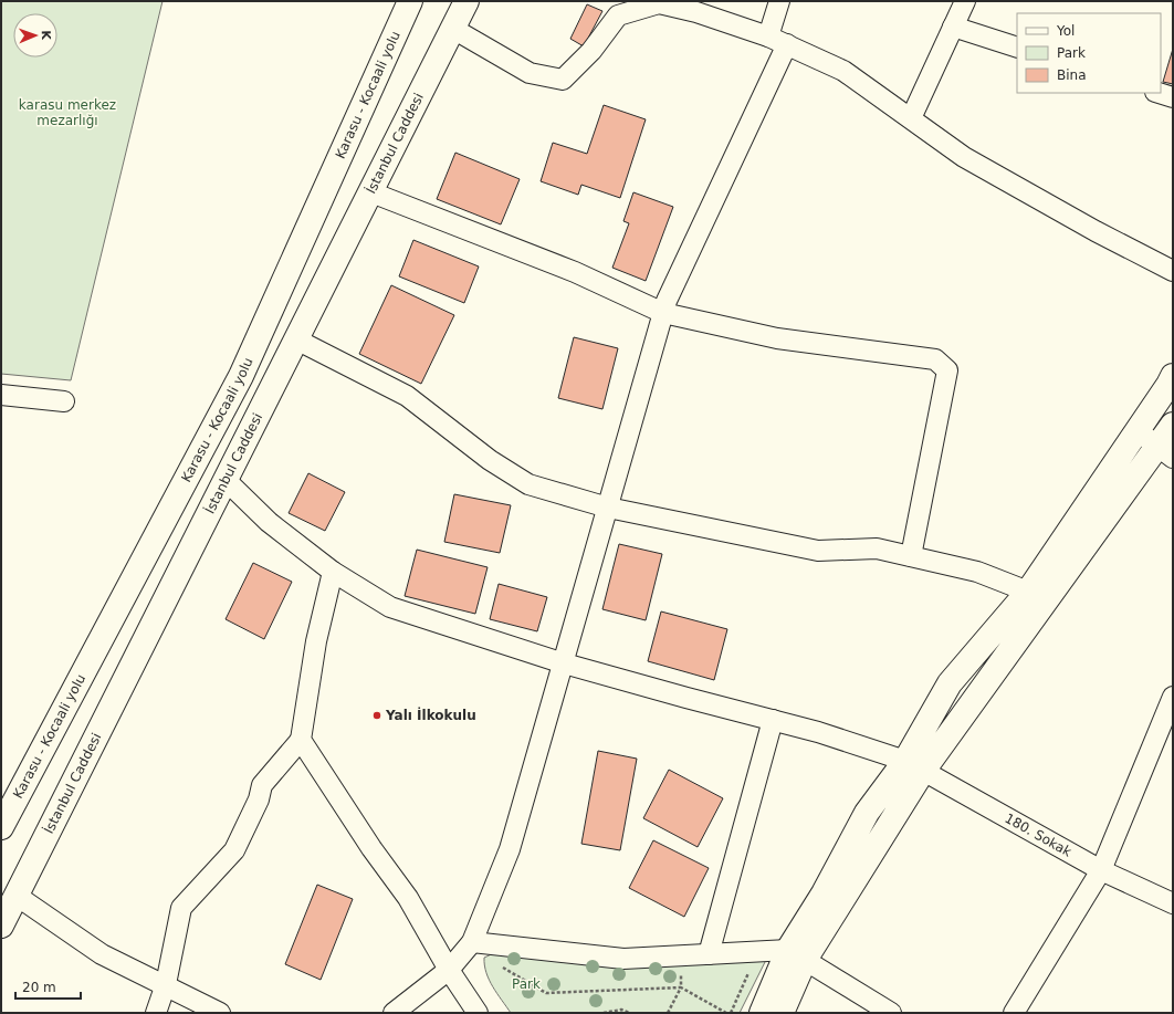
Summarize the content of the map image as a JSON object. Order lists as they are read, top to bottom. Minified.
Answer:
{"streets":{"main road":["Karasu - Kocaali yolu","İstanbul Caddesi"],"street":["180. Sokak"]},"crossings":[["İstanbul Caddesi","180. Sokak"]],"parks":["karasu merkez mezarlığı","Park"],"places":["Yalı İlkokulu"],"legend":["Yol","Park","Bina"],"scale_bar":"20 m","north":"right"}
